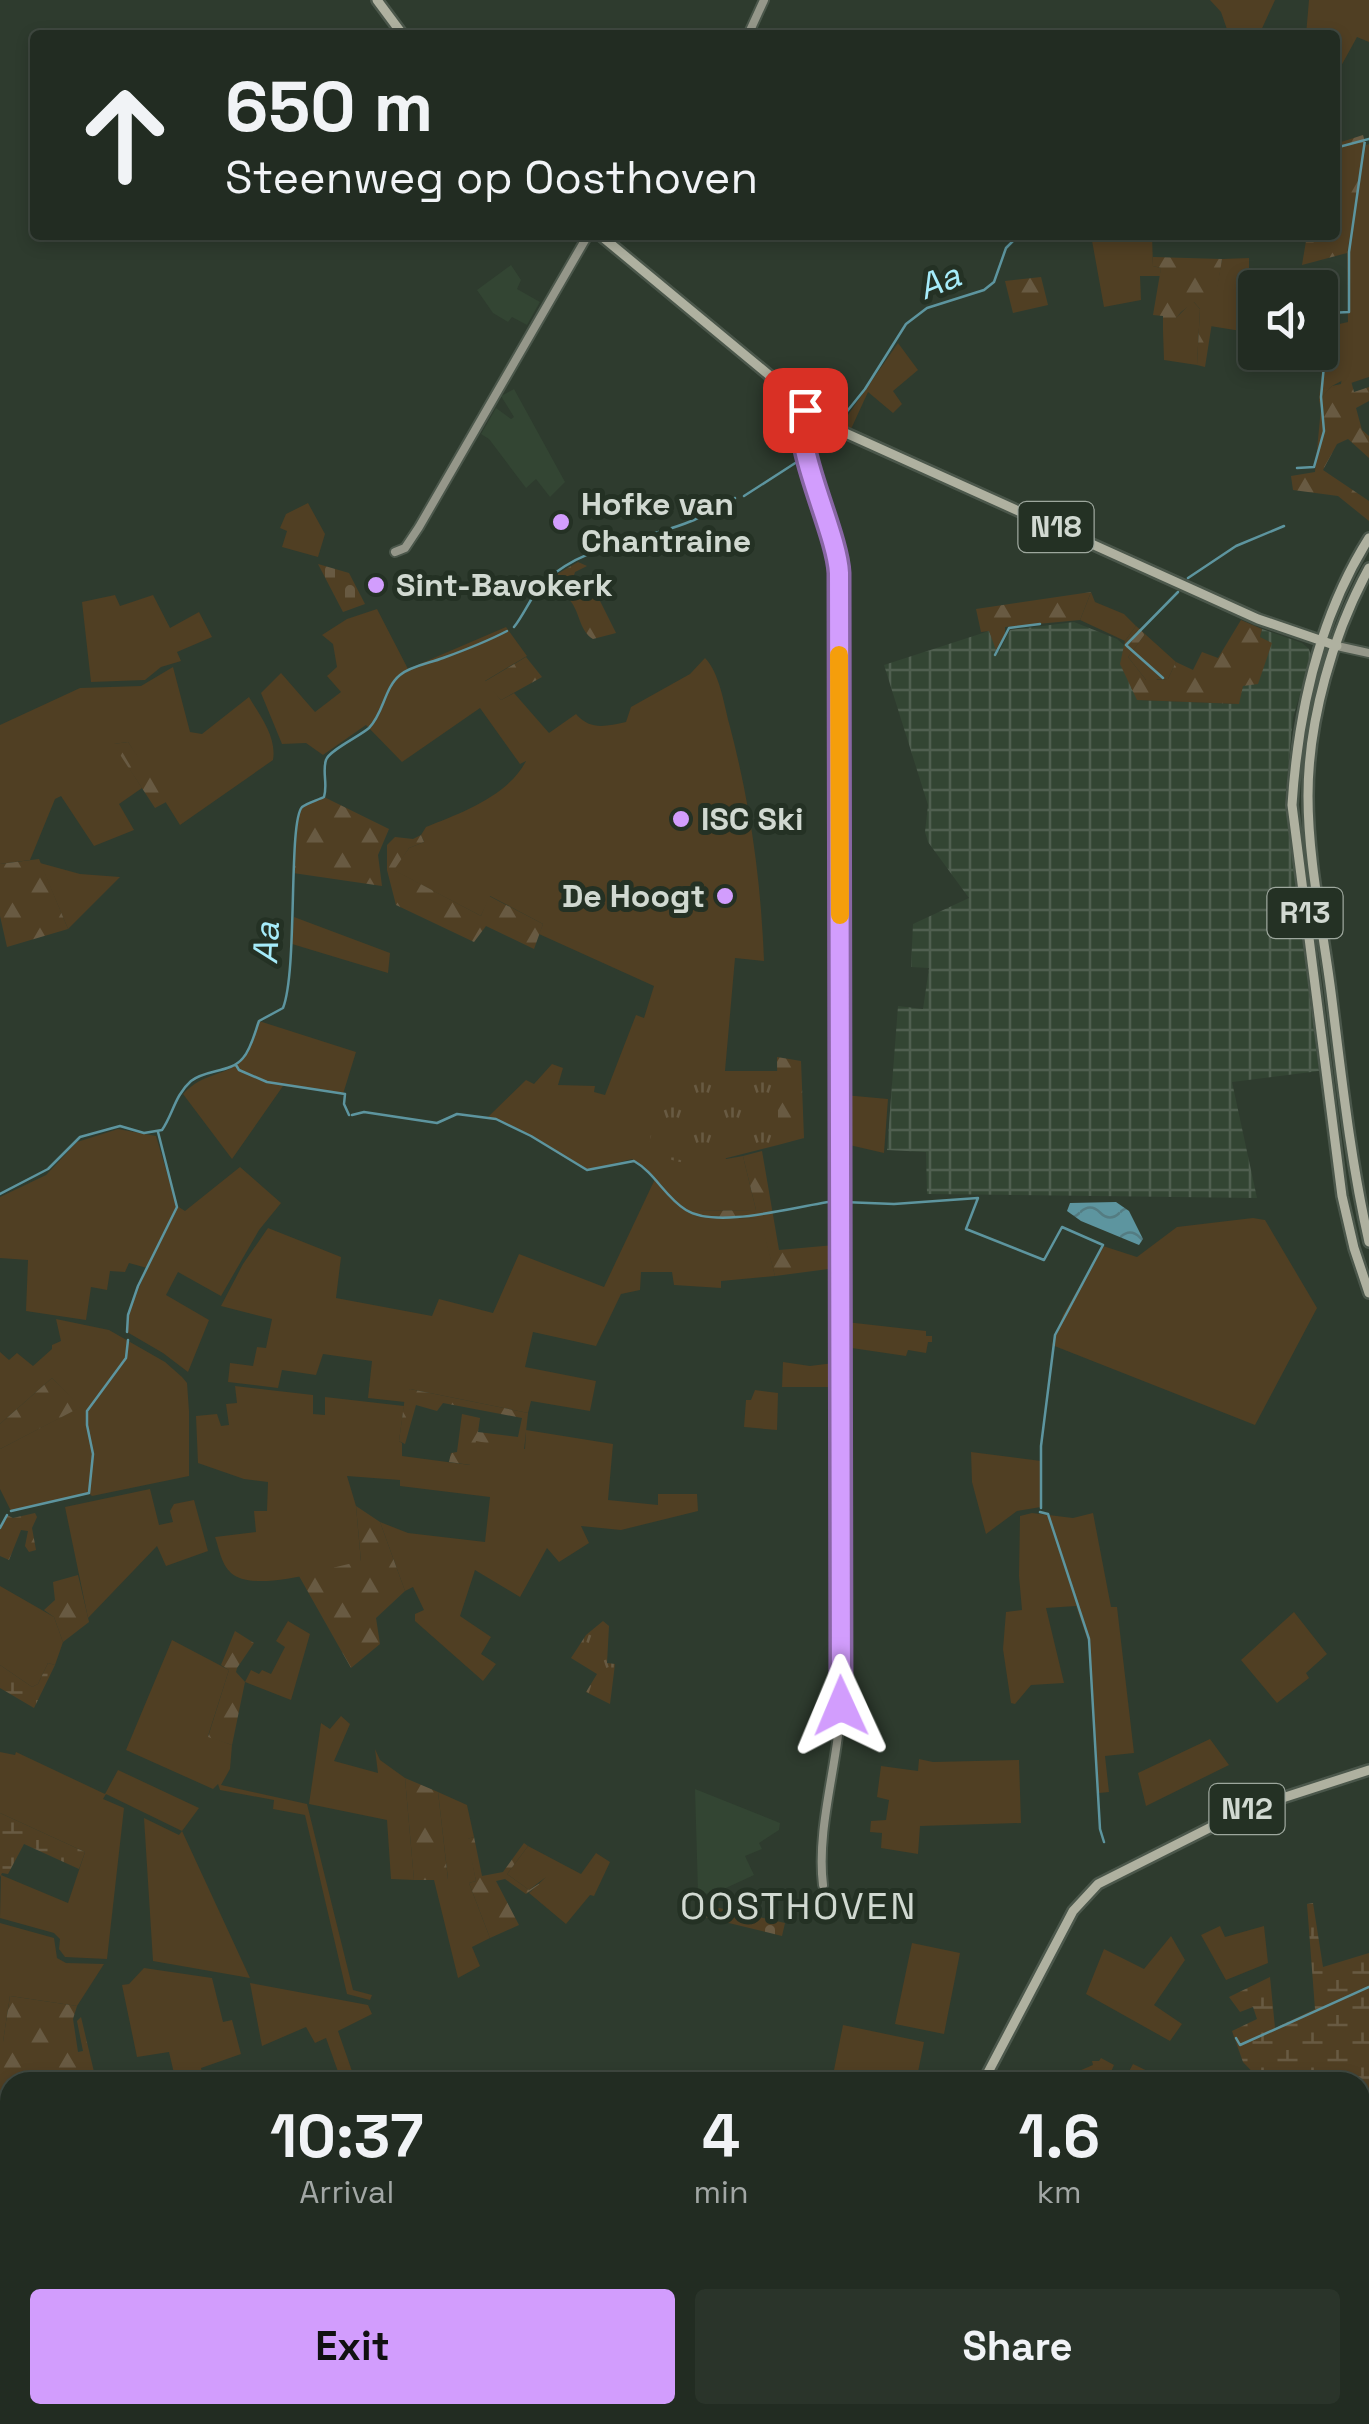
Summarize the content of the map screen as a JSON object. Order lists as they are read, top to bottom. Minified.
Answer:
{"streets":{"main road":["N18","R13","N12"]},"crossings":[["N18","R13"]],"districts":["OOSTHOVEN"],"water":["Aa"],"places":["Hofke van Chantraine","Sint-Bavokerk","ISC Ski","De Hoogt"],"page":{"turn":["650 m","Steenweg op Oosthoven"],"eta":["10:37","Arrival","4","min","1.6","km"],"buttons":["Exit","Share"]}}
